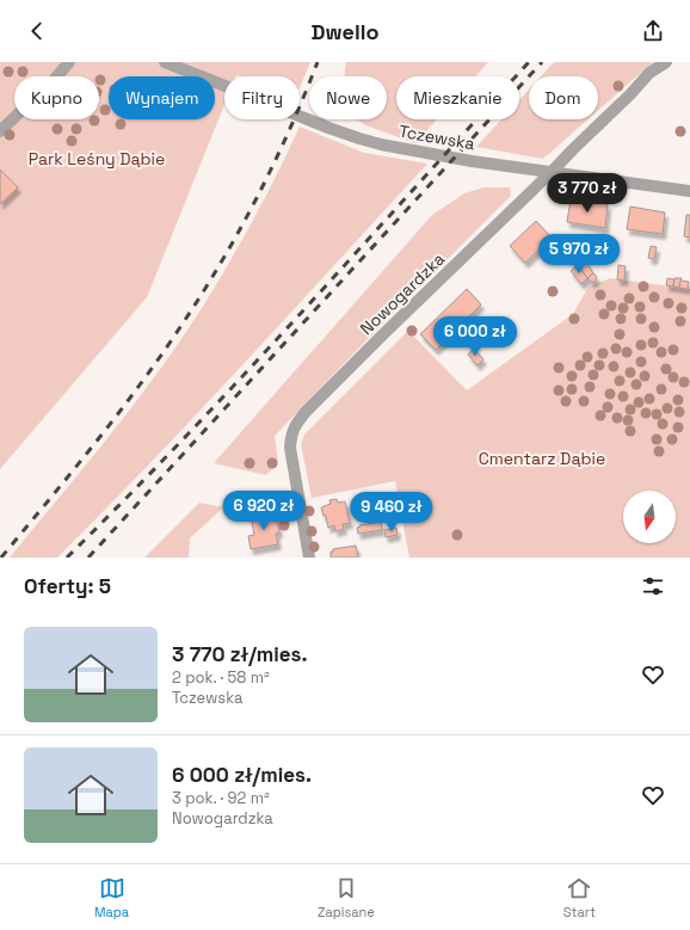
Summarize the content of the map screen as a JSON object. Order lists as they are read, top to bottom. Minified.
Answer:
{"streets":{"street":["Tczewska","Nowogardzka"]},"crossings":[["Tczewska","Nowogardzka"]],"parks":["Park Leśny Dąbie","Cmentarz Dąbie"],"north":"bottom","page":{"header":"Dwello","chip":["Kupno","Wynajem","Filtry","Nowe","Mieszkanie","Dom"],"price":["3 770 zł","5 970 zł","6 000 zł","6 920 zł","9 460 zł"],"heading":"Oferty: 5","list":[{"name":"3 770 zł/mies.","note":"2 pok. · 58 m² · Tczewska"},{"name":"6 000 zł/mies.","note":"3 pok. · 92 m² · Nowogardzka"}],"tabs":["Mapa","Zapisane","Start"]}}
